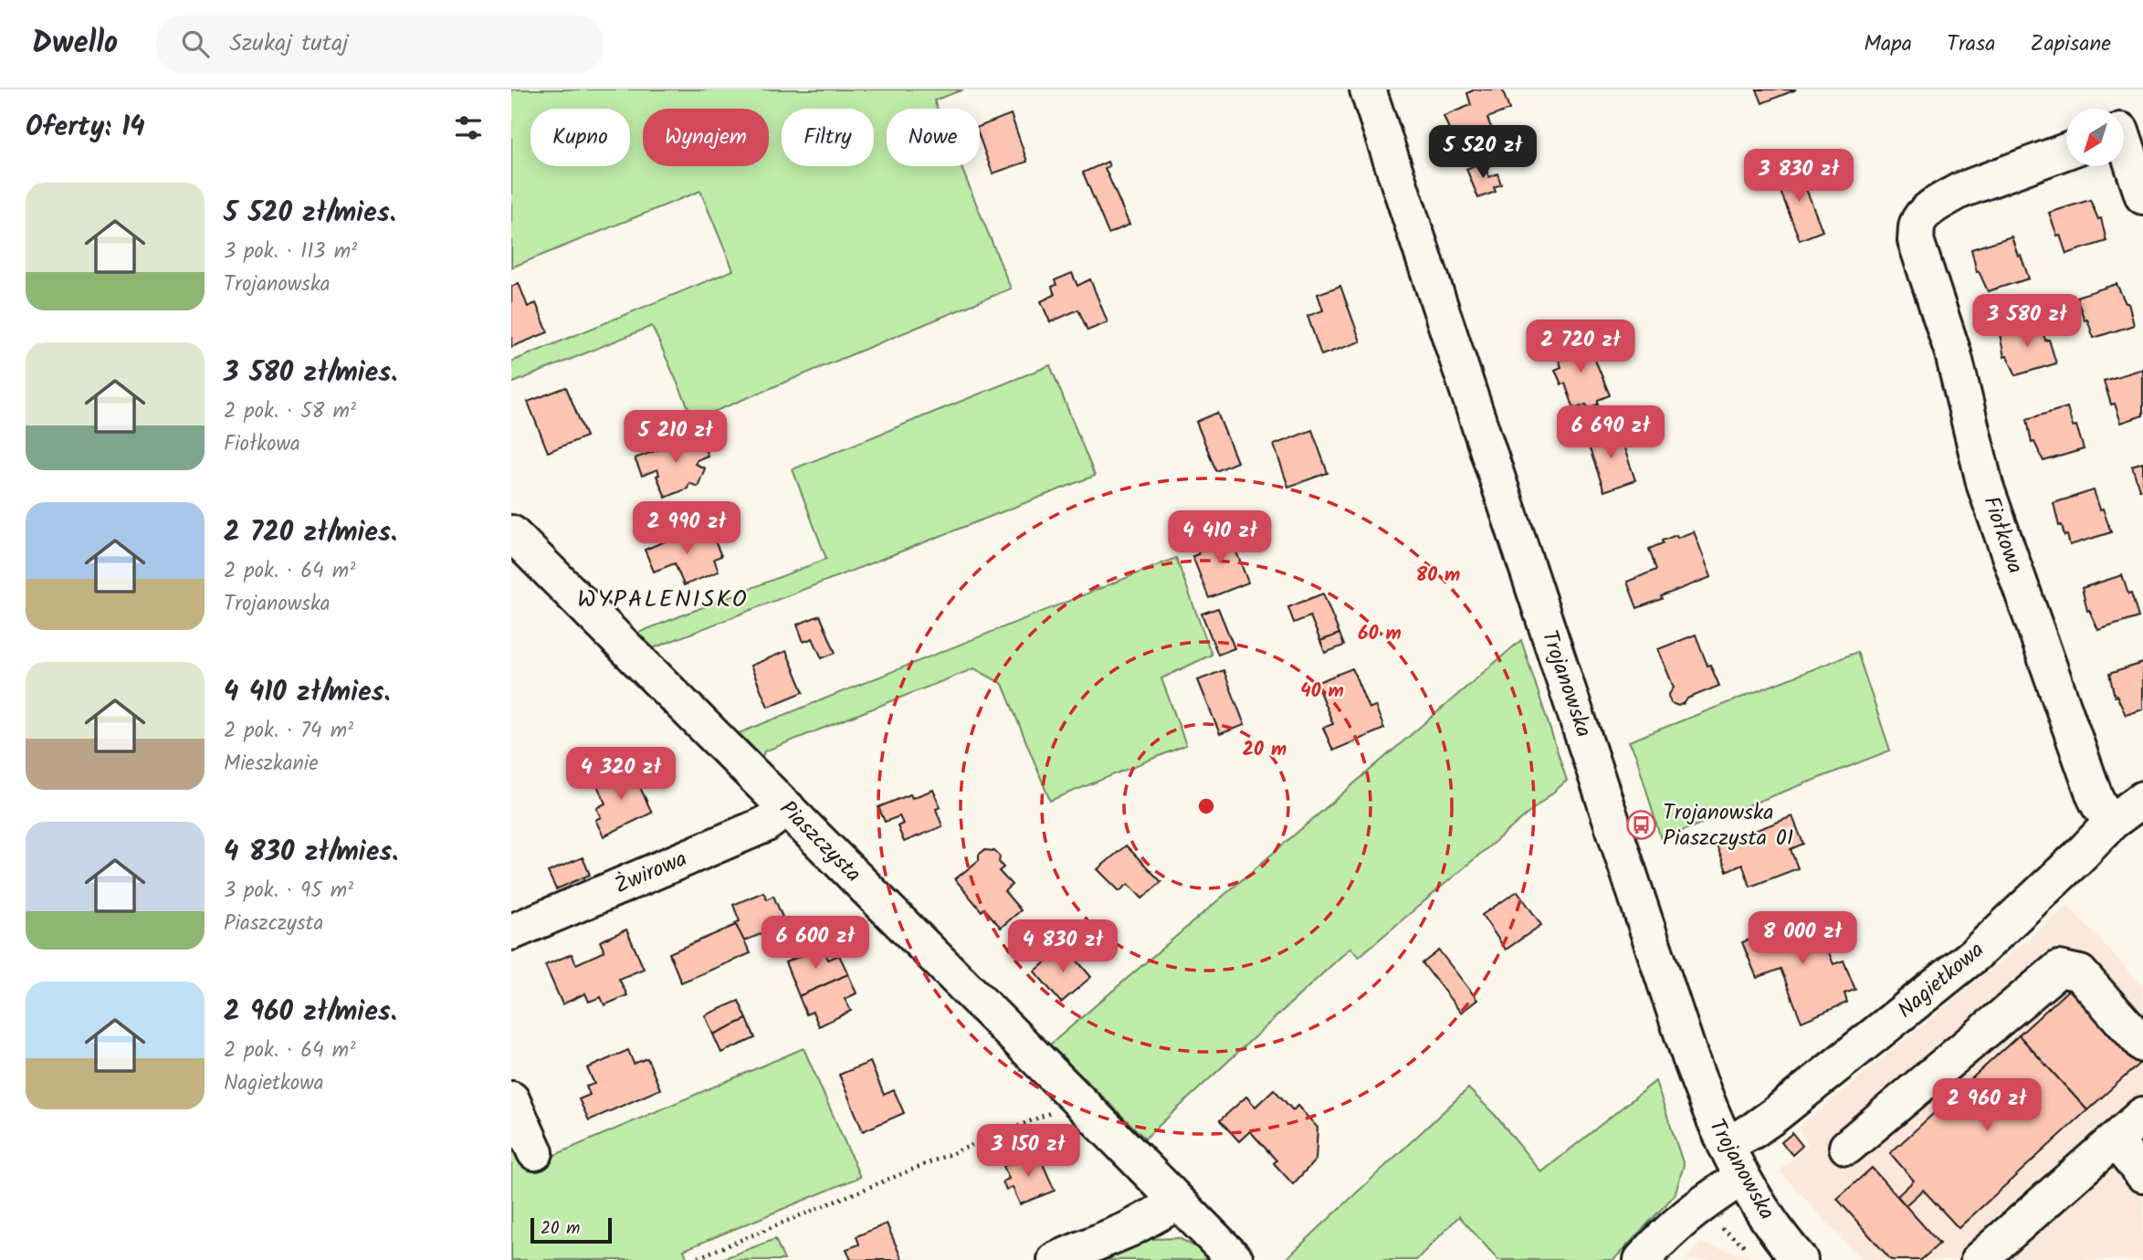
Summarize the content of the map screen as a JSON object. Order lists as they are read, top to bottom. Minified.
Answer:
{"streets":{"street":["Fiołkowa","Trojanowska","Piaszczysta","Żwirowa","Nagietkowa"]},"crossings":[["Fiołkowa","Nagietkowa"],["Trojanowska","Nagietkowa"],["Piaszczysta","Żwirowa"]],"districts":["WYPALENISKO"],"places":{"bus stop":["Trojanowska Piaszczysta 01"]},"scale_bar":"20 m","north":"bottom left","page":{"header":"Dwello","search":"Szukaj tutaj","nav":["Mapa","Trasa","Zapisane"],"heading":"Oferty: 14","chip":["Kupno","Wynajem","Filtry","Nowe"],"price":["5 520 zł","3 830 zł","3 580 zł","2 720 zł","6 690 zł","5 210 zł","2 990 zł","4 410 zł","4 320 zł","8 000 zł","6 600 zł","4 830 zł","2 960 zł","3 150 zł"],"list":[{"name":"5 520 zł/mies.","note":"3 pok. · 113 m² · Trojanowska"},{"name":"3 580 zł/mies.","note":"2 pok. · 58 m² · Fiołkowa"},{"name":"2 720 zł/mies.","note":"2 pok. · 64 m² · Trojanowska"},{"name":"4 410 zł/mies.","note":"2 pok. · 74 m² · Mieszkanie"},{"name":"4 830 zł/mies.","note":"3 pok. · 95 m² · Piaszczysta"},{"name":"2 960 zł/mies.","note":"2 pok. · 64 m² · Nagietkowa"}],"scale":"20 m"},"rings":["80 m","60 m","40 m","20 m"]}
